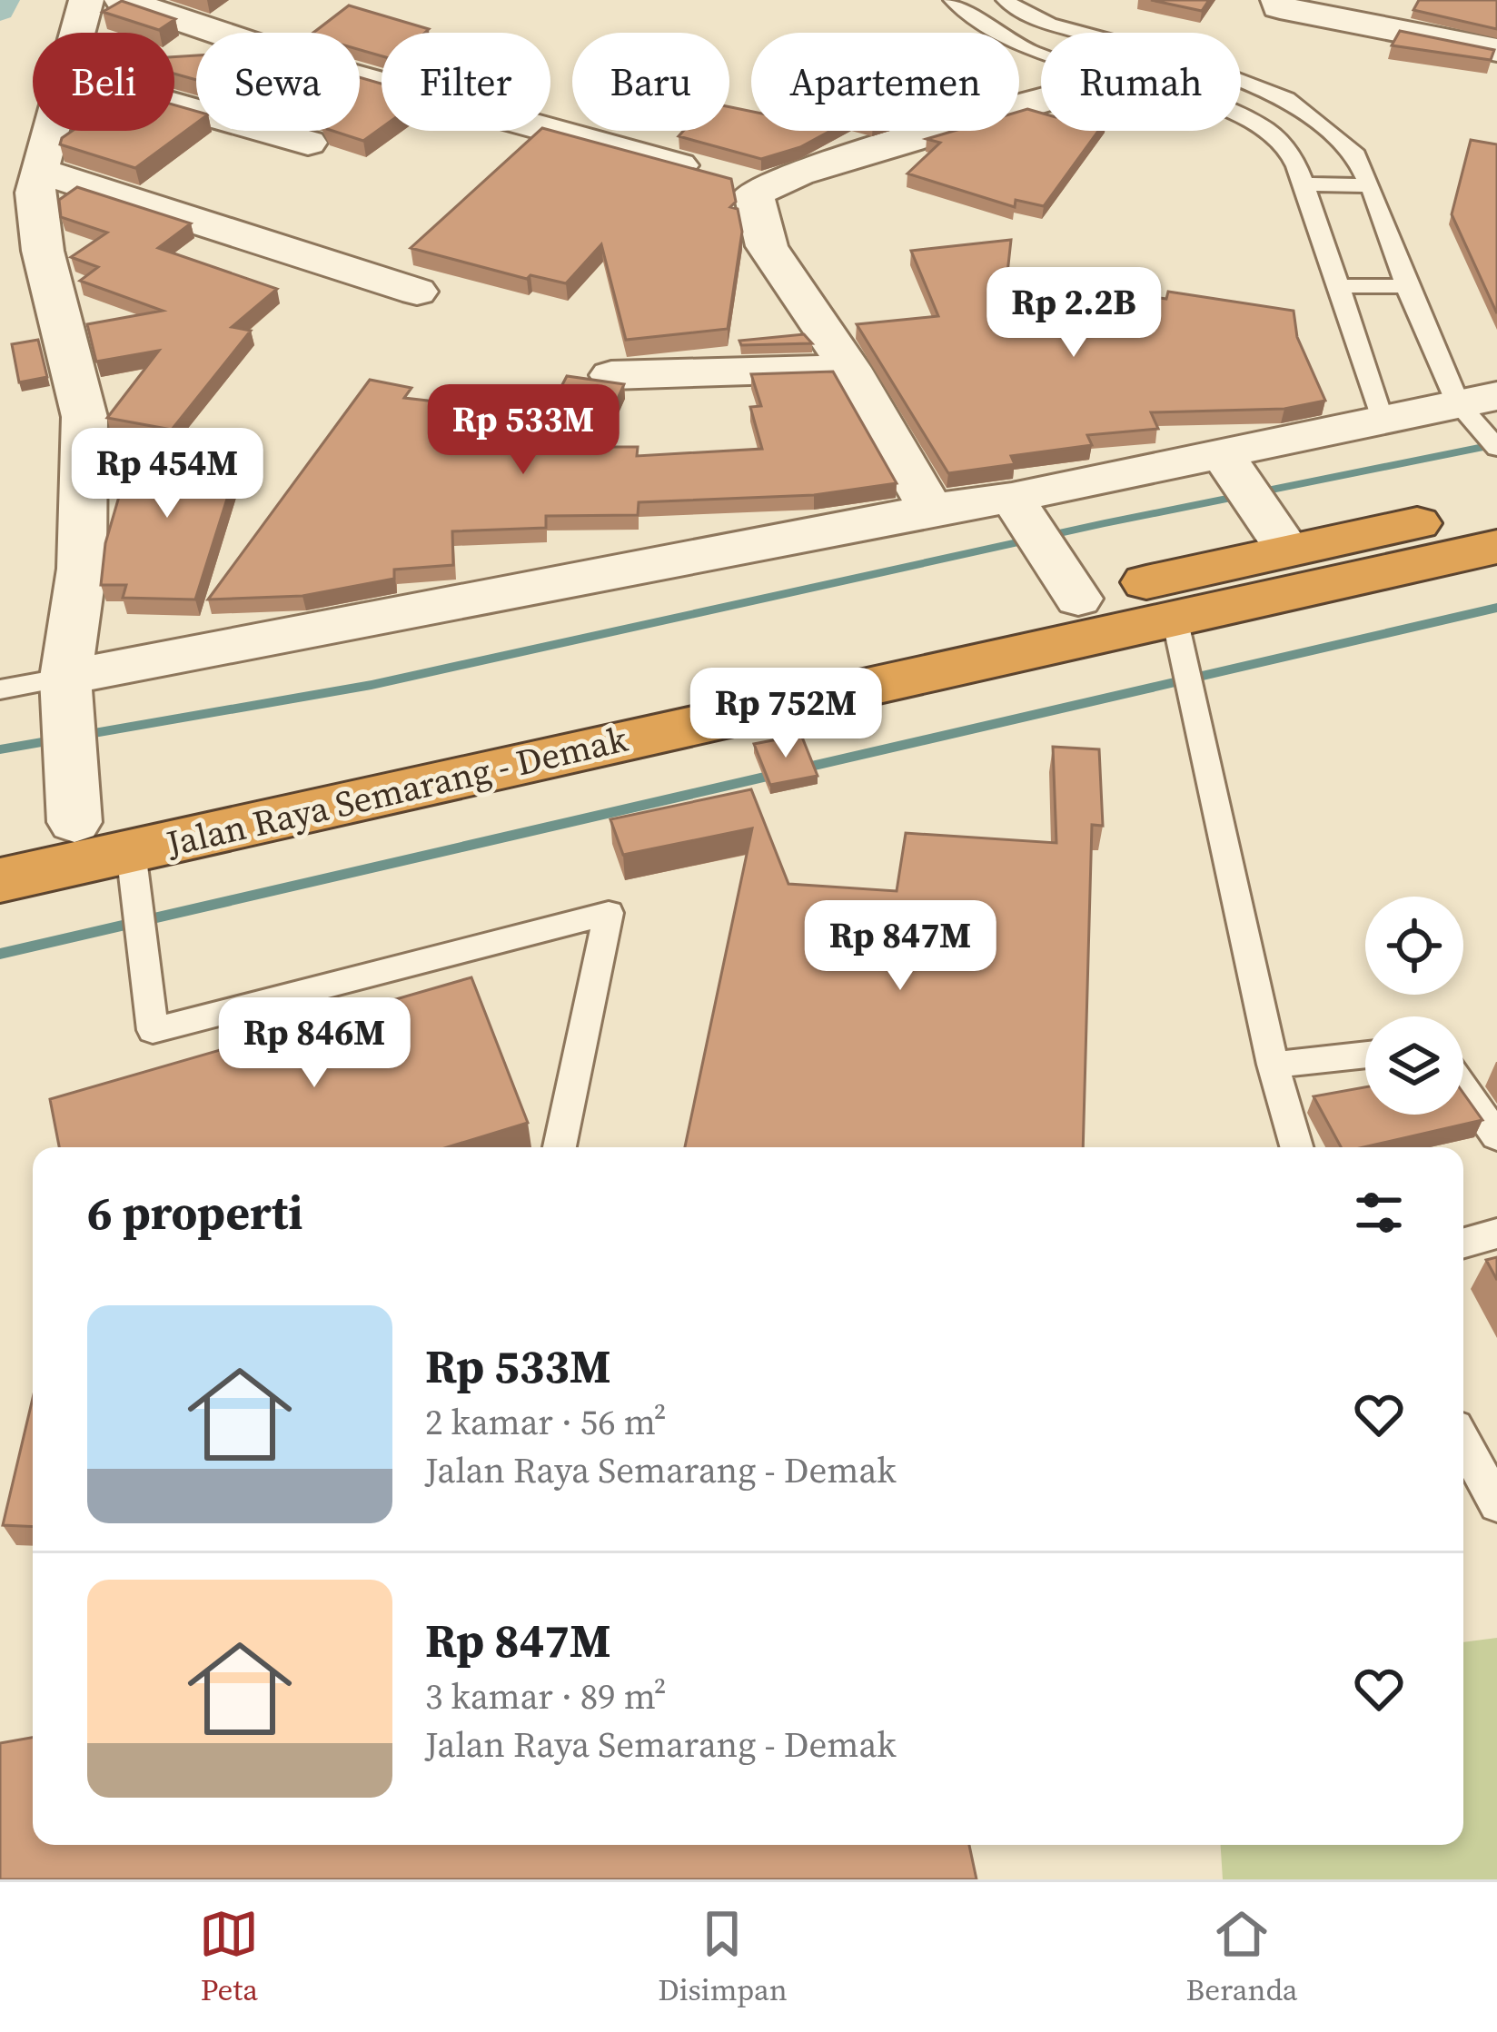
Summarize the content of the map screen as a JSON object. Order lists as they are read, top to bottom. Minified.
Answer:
{"streets":{"highway":["Jalan Raya Semarang - Demak"]},"page":{"chip":["Beli","Sewa","Filter","Baru","Apartemen","Rumah"],"price":["Rp 2.2B","Rp 533M","Rp 454M","Rp 752M","Rp 847M","Rp 846M"],"heading":"6 properti","list":[{"name":"Rp 533M","note":"2 kamar · 56 m² · Jalan Raya Semarang - Demak"},{"name":"Rp 847M","note":"3 kamar · 89 m² · Jalan Raya Semarang - Demak"}],"tabs":["Peta","Disimpan","Beranda"]}}
